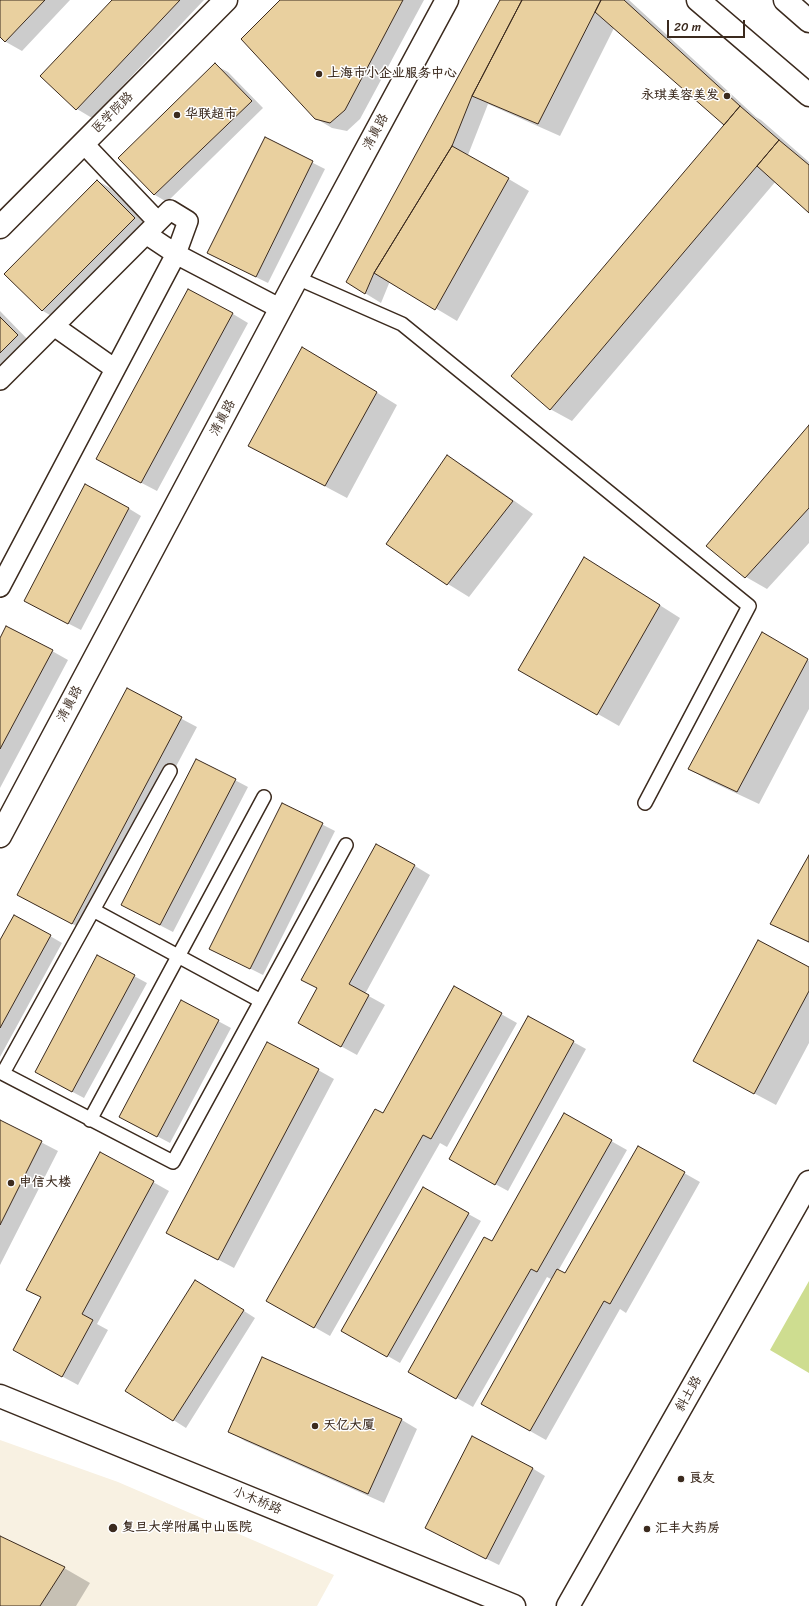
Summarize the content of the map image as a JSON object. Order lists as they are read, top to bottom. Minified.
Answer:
{"streets":{"street":["医学院路","清真路","斜土路","小木桥路"]},"places":["上海市小企业服务中心","永琪美容美发","华联超市","申信大楼","天亿大厦","良友","复旦大学附属中山医院","汇丰大药房"],"scale_bar":"20 m"}
